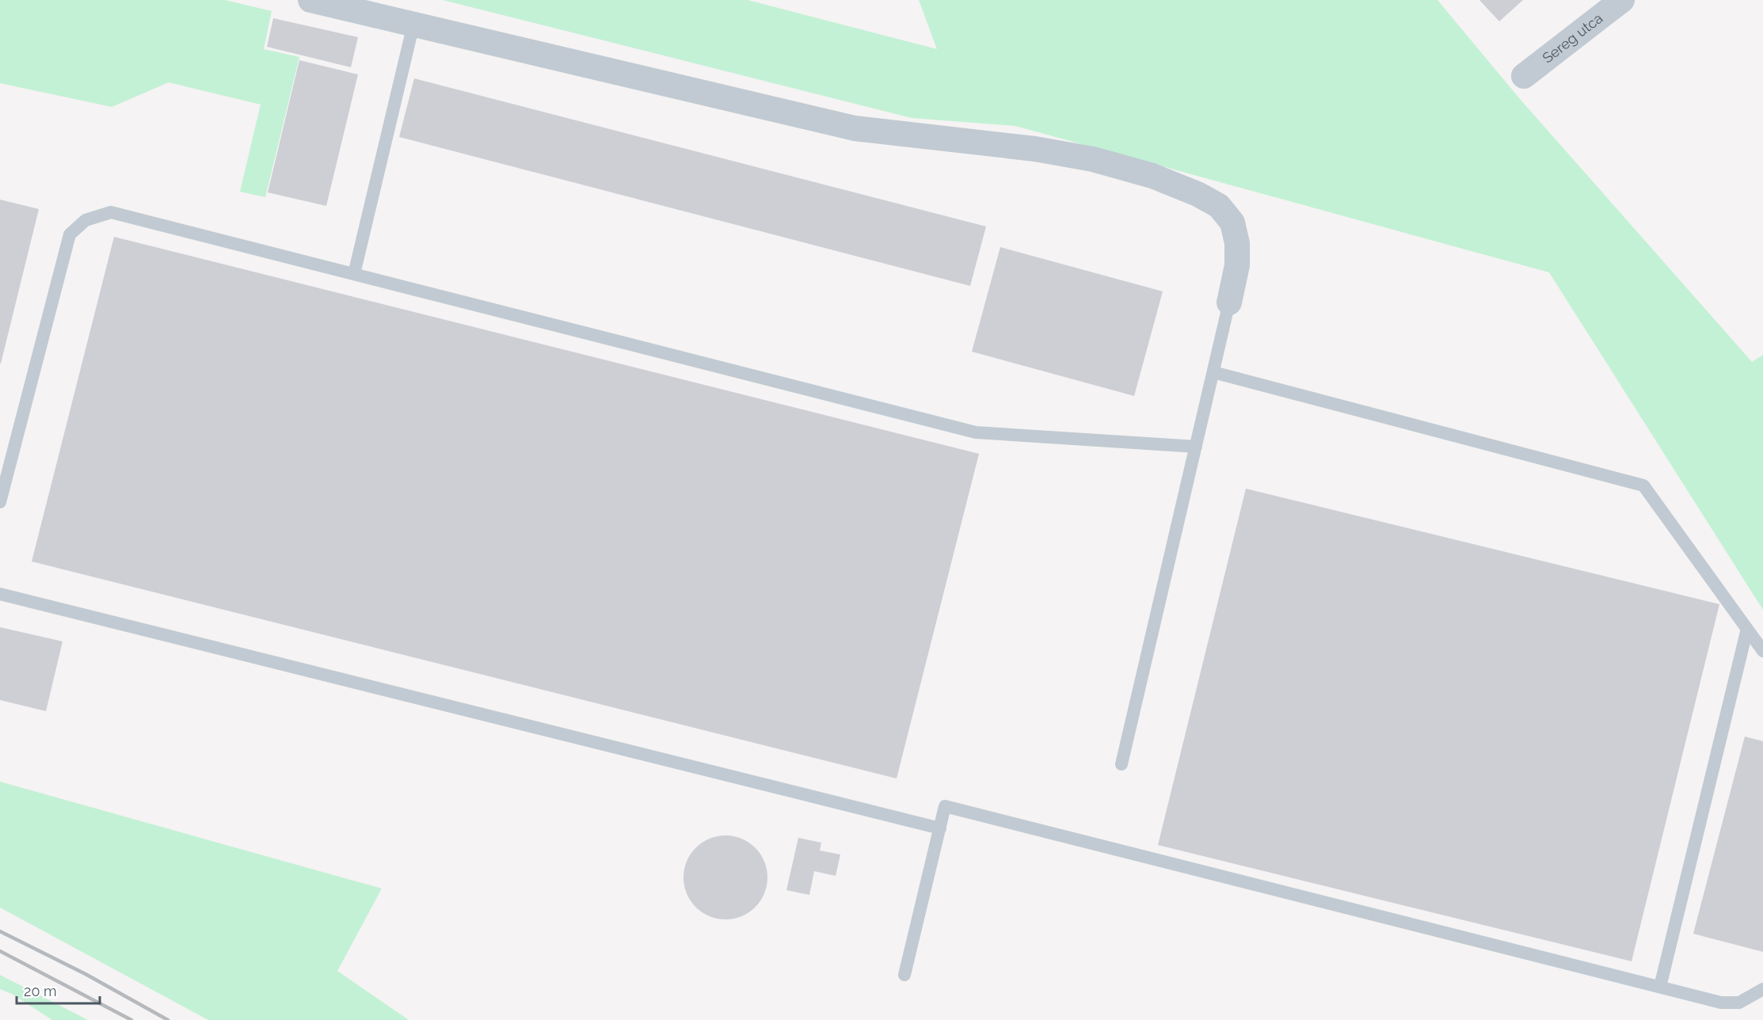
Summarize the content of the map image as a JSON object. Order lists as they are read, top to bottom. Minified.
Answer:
{"streets":{"street":["Sereg utca"]},"scale_bar":"20 m"}
